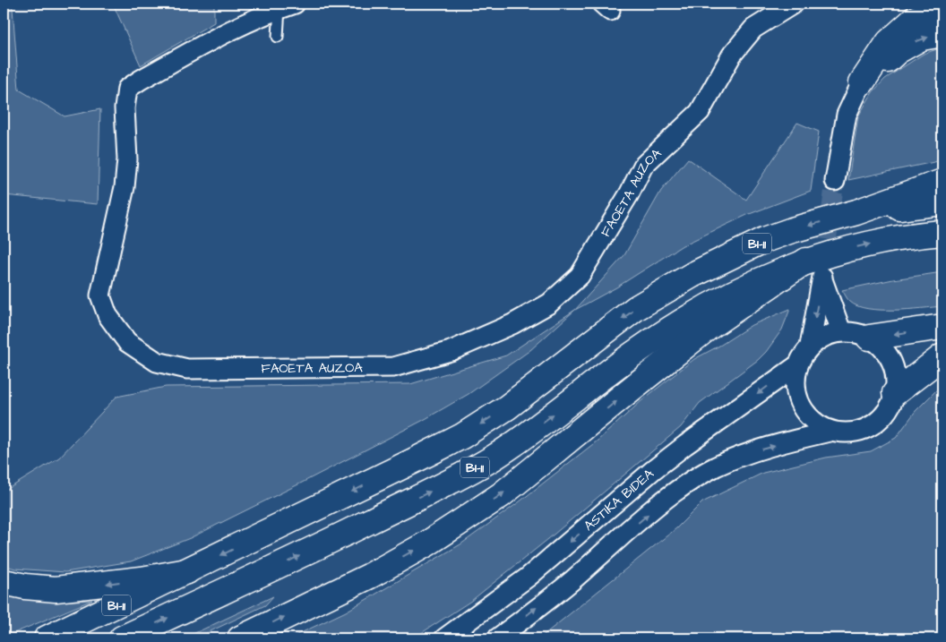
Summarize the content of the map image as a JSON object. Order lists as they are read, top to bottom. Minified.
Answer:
{"streets":{"main road":["BI-11"],"street":["FAOETA AUZOA","ASTIKA BIDEA"]}}
